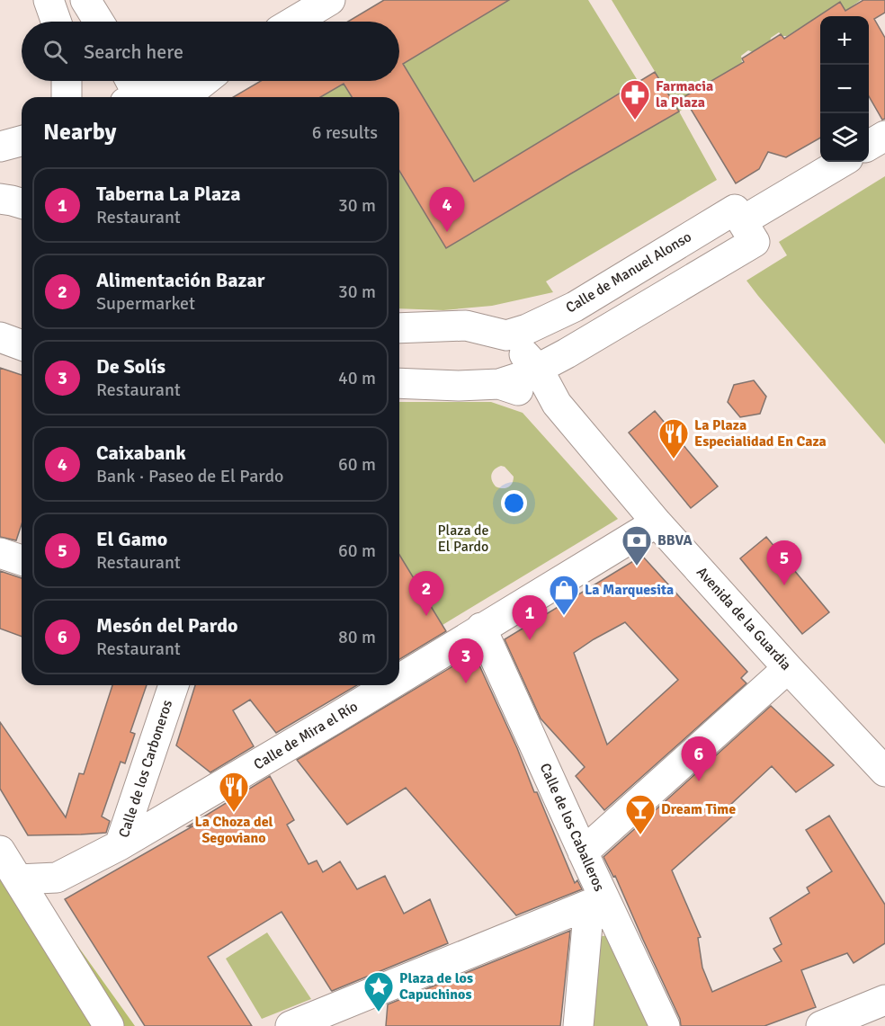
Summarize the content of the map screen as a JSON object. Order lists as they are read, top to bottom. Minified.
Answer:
{"streets":{"street":["Calle de Manuel Alonso","Avenida de la Guardia","Calle de Mira el Río","Calle de los Carboneros","Calle de los Caballeros"]},"crossings":[["Calle de Manuel Alonso","Avenida de la Guardia"],["Avenida de la Guardia","Calle de Mira el Río"],["Calle de Mira el Río","Calle de los Carboneros"],["Calle de Mira el Río","Calle de los Caballeros"]],"parks":["Plaza de El Pardo"],"places":{"pharmacy":["Farmacia la Plaza"],"restaurant":["La Plaza Especialidad En Caza","La Choza del Segoviano"],"bank":["BBVA"],"shop":["La Marquesita"],"bar":["Dream Time"],"place":["Plaza de los Capuchinos"]},"page":{"map_buttons":["+","−"],"search":"Search here","heading":["Nearby","6 results"],"list":[{"mark":"1","name":"Taberna La Plaza","note":"Restaurant","value":"30 m"},{"mark":"2","name":"Alimentación Bazar","note":"Supermarket","value":"30 m"},{"mark":"3","name":"De Solís","note":"Restaurant","value":"40 m"},{"mark":"4","name":"Caixabank","note":"Bank · Paseo de El Pardo","value":"60 m"},{"mark":"5","name":"El Gamo","note":"Restaurant","value":"60 m"},{"mark":"6","name":"Mesón del Pardo","note":"Restaurant","value":"80 m"}],"pins":["4","5","2","1","3","6"]}}
